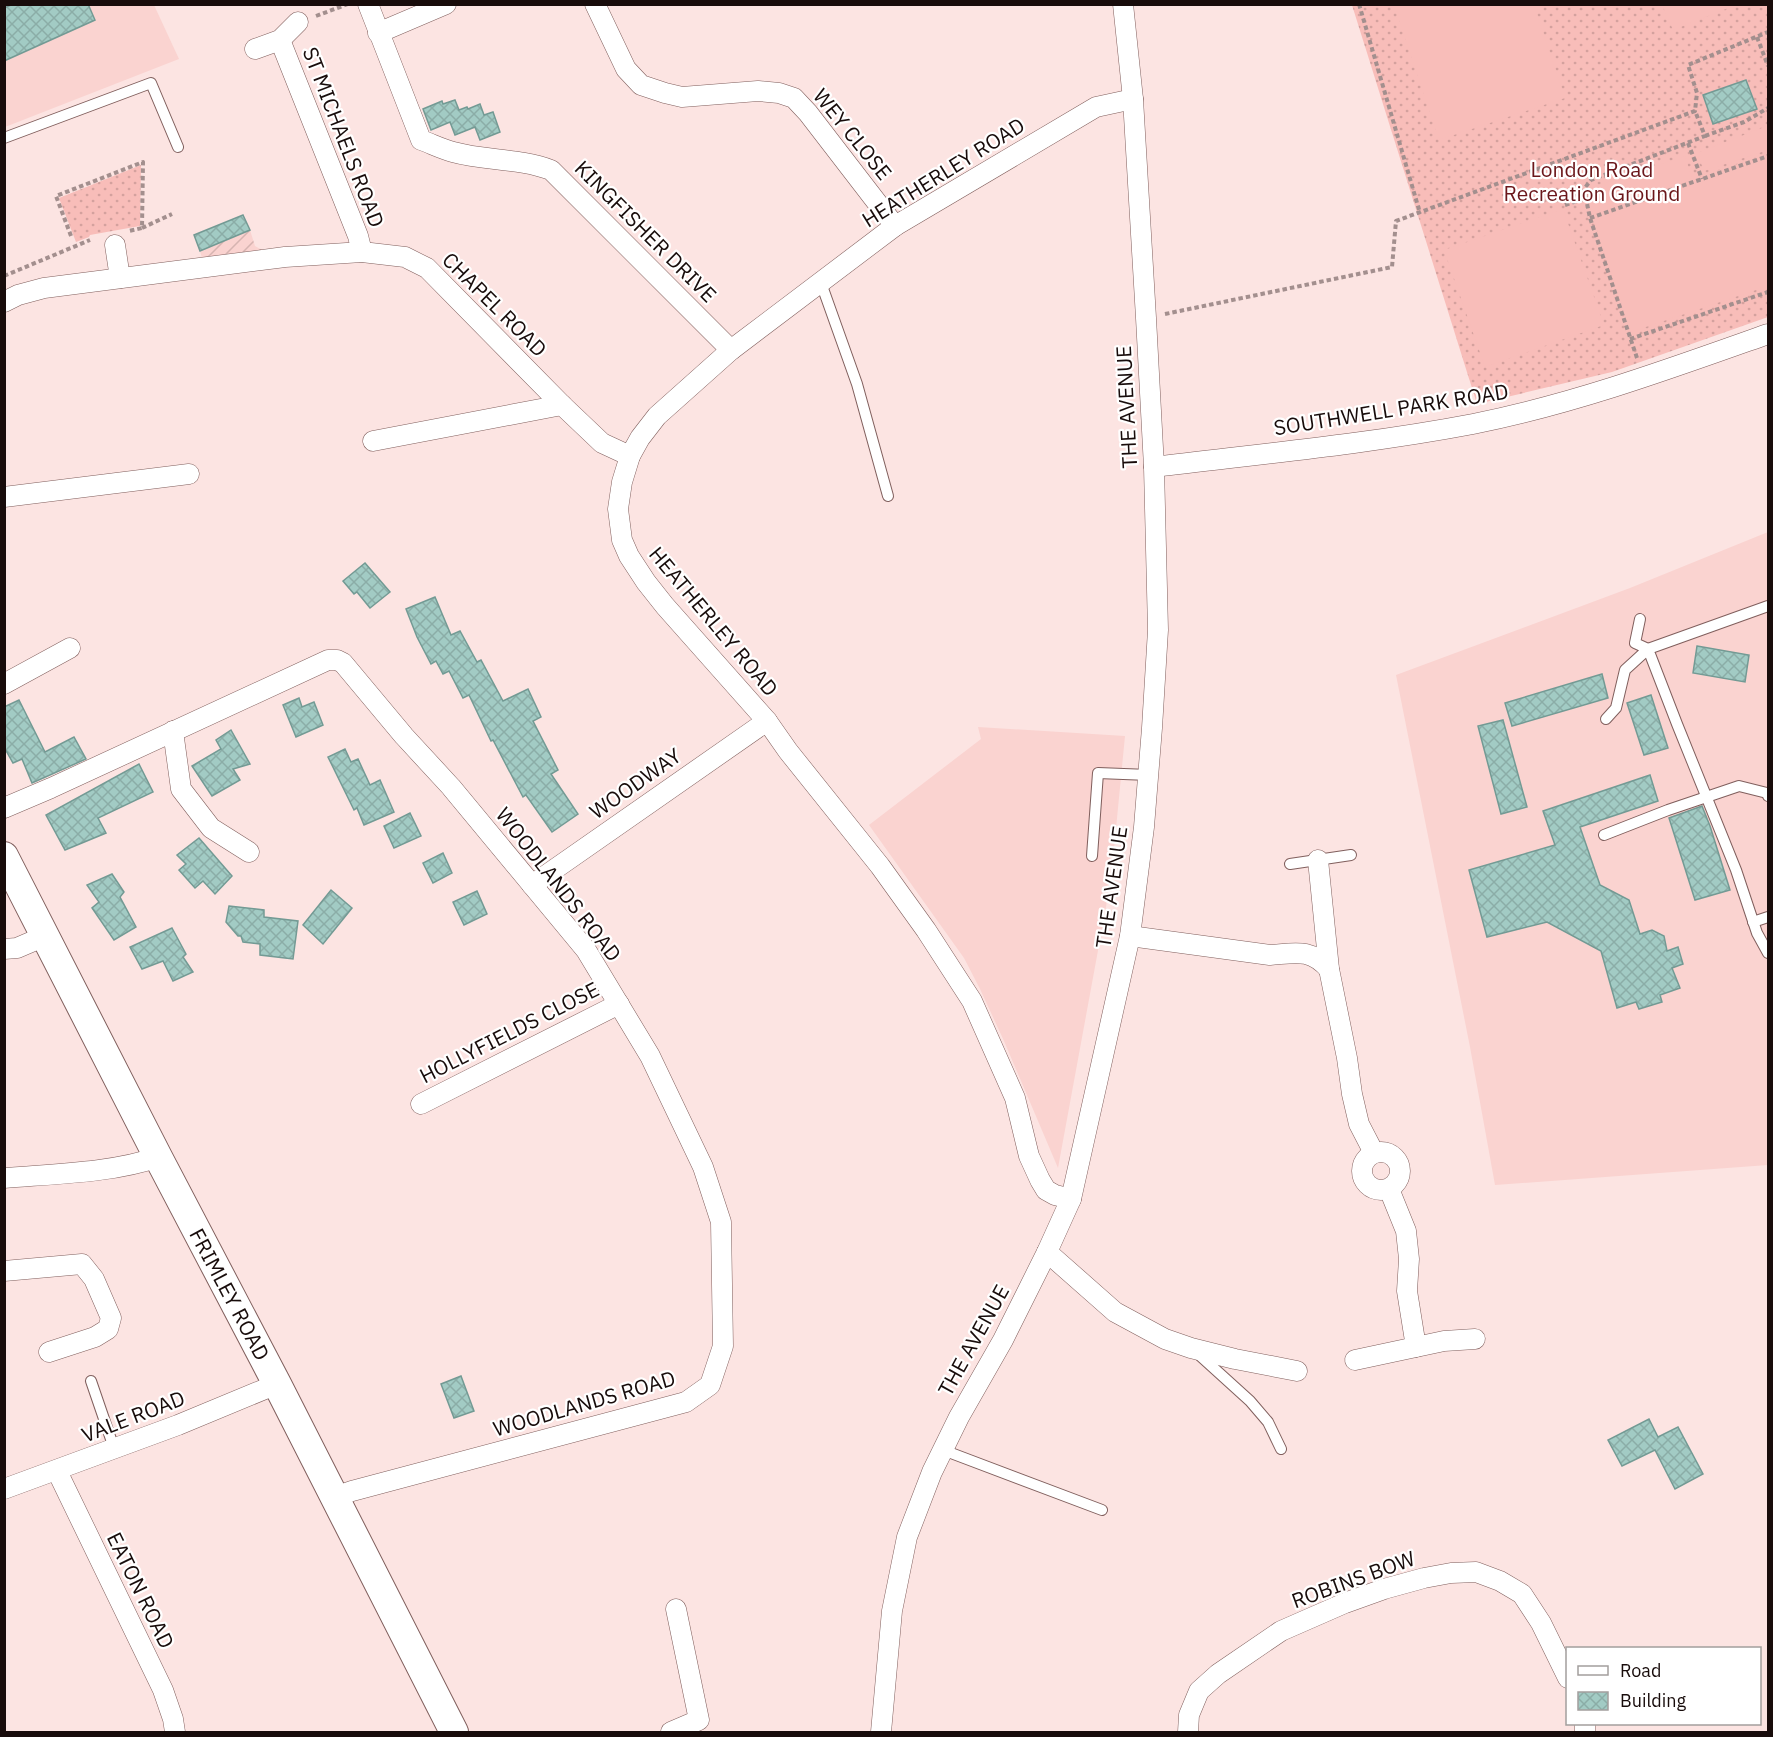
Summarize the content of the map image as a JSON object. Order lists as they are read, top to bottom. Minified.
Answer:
{"streets":{"main road":["FRIMLEY ROAD"],"street":["WEY CLOSE","ST MICHAELS ROAD","HEATHERLEY ROAD","KINGFISHER DRIVE","CHAPEL ROAD","THE AVENUE","SOUTHWELL PARK ROAD","WOODWAY","WOODLANDS ROAD","HOLLYFIELDS CLOSE","VALE ROAD","ROBINS BOW","EATON ROAD"]},"crossings":[["WEY CLOSE","HEATHERLEY ROAD"],["ST MICHAELS ROAD","CHAPEL ROAD"],["HEATHERLEY ROAD","KINGFISHER DRIVE"],["HEATHERLEY ROAD","CHAPEL ROAD"],["HEATHERLEY ROAD","THE AVENUE"],["HEATHERLEY ROAD","WOODWAY"],["THE AVENUE","SOUTHWELL PARK ROAD"],["WOODWAY","WOODLANDS ROAD"],["WOODLANDS ROAD","HOLLYFIELDS CLOSE"],["WOODLANDS ROAD","FRIMLEY ROAD"],["FRIMLEY ROAD","VALE ROAD"],["VALE ROAD","EATON ROAD"]],"parks":["London Road Recreation Ground"],"legend":["Road","Building"]}
